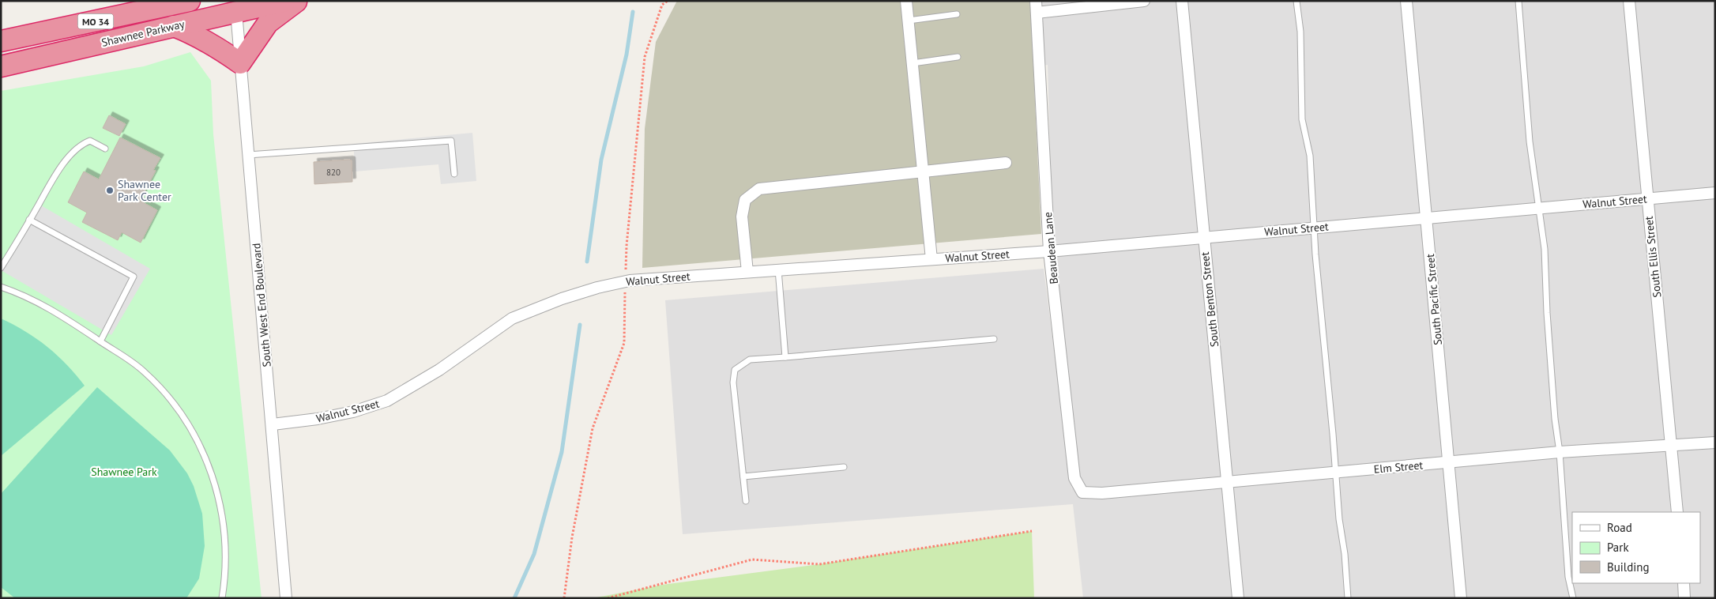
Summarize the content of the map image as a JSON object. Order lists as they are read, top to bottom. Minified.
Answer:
{"streets":{"highway":["MO 34","Shawnee Parkway"],"street":["Walnut Street","Beaudean Lane","South Ellis Street","South Benton Street","South Pacific Street","South West End Boulevard","Elm Street"]},"crossings":[["Shawnee Parkway","South West End Boulevard"],["Walnut Street","Beaudean Lane"],["Walnut Street","South Ellis Street"],["Walnut Street","South Benton Street"],["Walnut Street","South Pacific Street"],["Walnut Street","South West End Boulevard"],["Beaudean Lane","Elm Street"],["South Ellis Street","Elm Street"],["South Benton Street","Elm Street"],["South Pacific Street","Elm Street"]],"parks":["Shawnee Park"],"places":["Shawnee Park Center"],"house_numbers":["820"],"legend":["Road","Park","Building"]}
